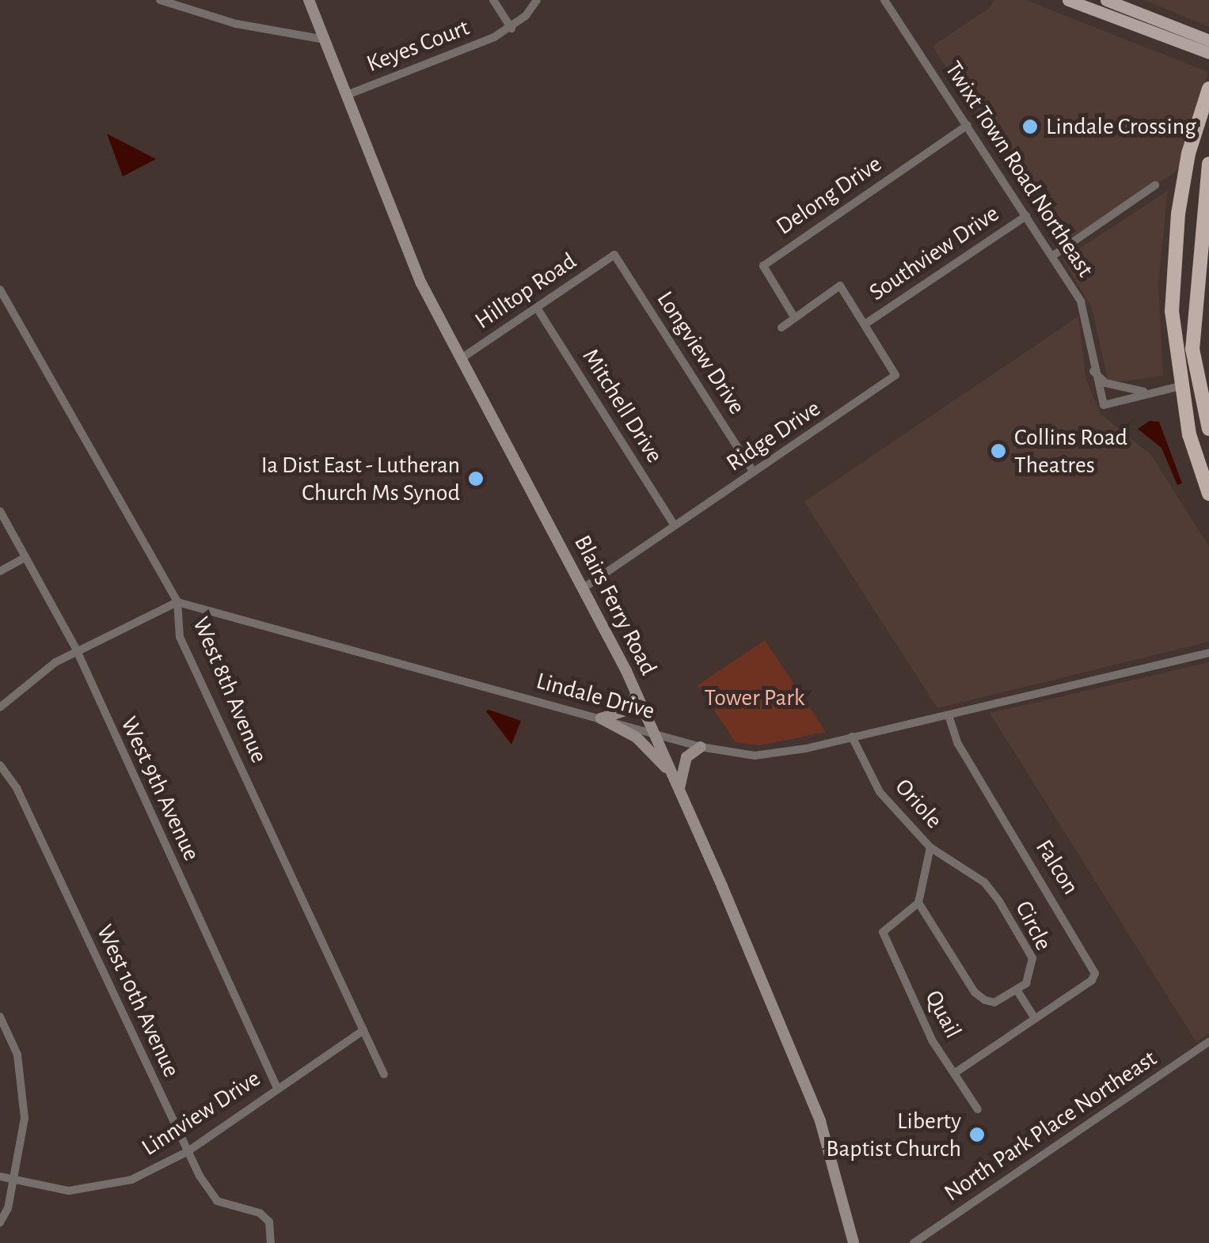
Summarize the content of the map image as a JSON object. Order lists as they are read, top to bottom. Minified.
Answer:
{"streets":{"main road":["Blairs Ferry Road"],"street":["Keyes Court","Twixt Town Road Northeast","Delong Drive","Southview Drive","Hilltop Road","Longview Drive","Mitchell Drive","Ridge Drive","West 8th Avenue","Lindale Drive","West 9th Avenue","Oriole","Falcon","Circle","West 10th Avenue","Quail","Linnview Drive","North Park Place Northeast"]},"crossings":[["Keyes Court","Blairs Ferry Road"],["Twixt Town Road Northeast","Delong Drive"],["Twixt Town Road Northeast","Southview Drive"],["Delong Drive","Ridge Drive"],["Southview Drive","Ridge Drive"],["Hilltop Road","Longview Drive"],["Hilltop Road","Mitchell Drive"],["Hilltop Road","Blairs Ferry Road"],["Longview Drive","Ridge Drive"],["Mitchell Drive","Ridge Drive"],["Ridge Drive","Blairs Ferry Road"],["Blairs Ferry Road","Lindale Drive"],["West 8th Avenue","Lindale Drive"],["West 8th Avenue","Linnview Drive"],["Lindale Drive","Oriole"],["Lindale Drive","Falcon"],["West 9th Avenue","Linnview Drive"],["Oriole","Circle"],["Oriole","Quail"],["West 10th Avenue","Linnview Drive"]],"parks":["Tower Park"],"places":["Lindale Crossing","Collins Road Theatres","Ia Dist East - Lutheran Church Ms Synod","Liberty Baptist Church"]}
